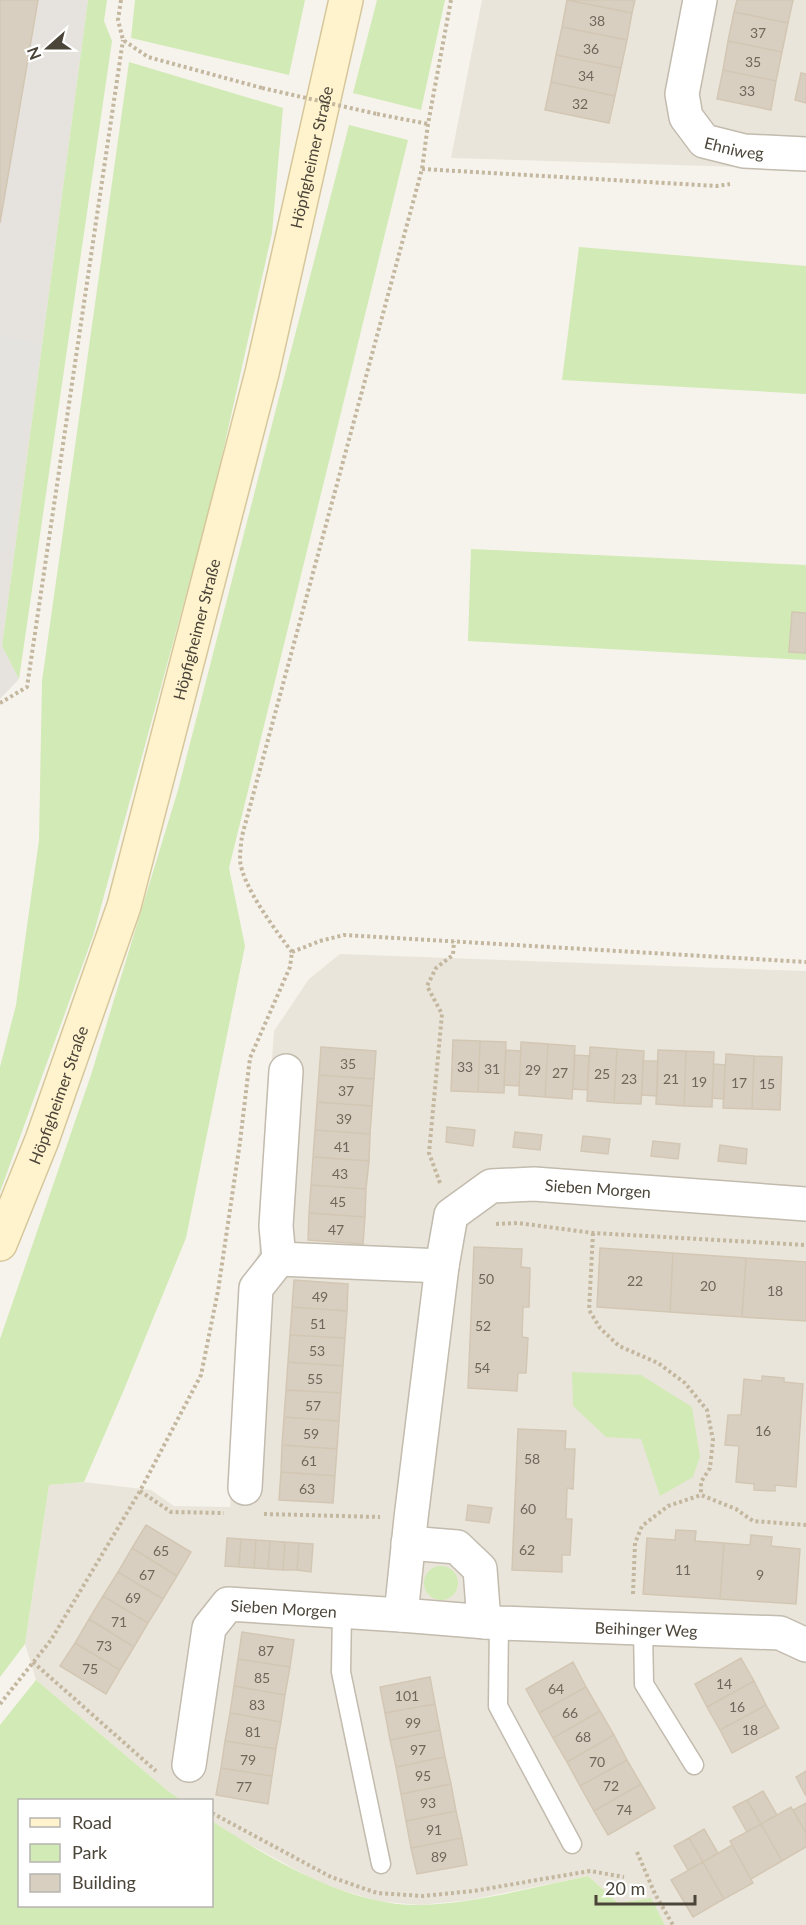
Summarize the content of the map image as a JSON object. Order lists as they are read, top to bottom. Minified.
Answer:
{"streets":{"main road":["Höpfigheimer Straße"],"street":["Ehniweg","Sieben Morgen","Beihinger Weg"]},"crossings":[["Sieben Morgen","Beihinger Weg"]],"house_numbers":["38","37","36","35","34","33","32","35","33","31","29","27","25","23","21","19","17","15","37","39","41","43","45","47","50","22","20","18","49","51","52","53","54","55","57","16","59","58","61","63","60","62","65","11","67","9","69","71","73","87","75","85","14","64","101","83","16","66","99","18","81","68","97","79","70","95","72","77","93","74","91","89"],"legend":["Road","Park","Building"],"scale_bar":"20 m","north":"left"}
